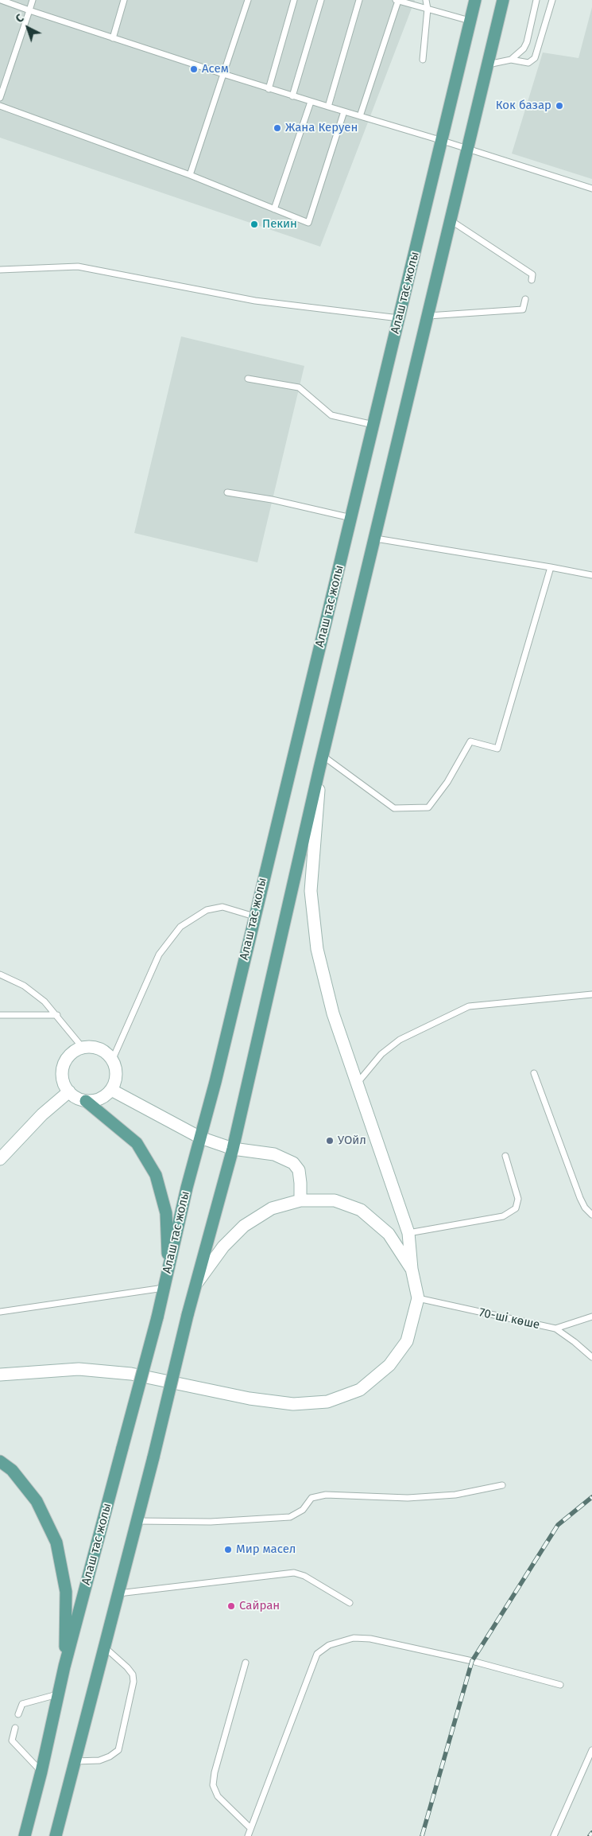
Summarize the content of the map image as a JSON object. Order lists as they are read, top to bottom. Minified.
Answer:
{"streets":{"main road":["Алаш тас жолы"],"lane":["70-ші көше"]},"places":["Асем","Кок базар","Жана Керуен","Пекин","УОйл","Мир масел","Сайран"],"north":"top left"}
